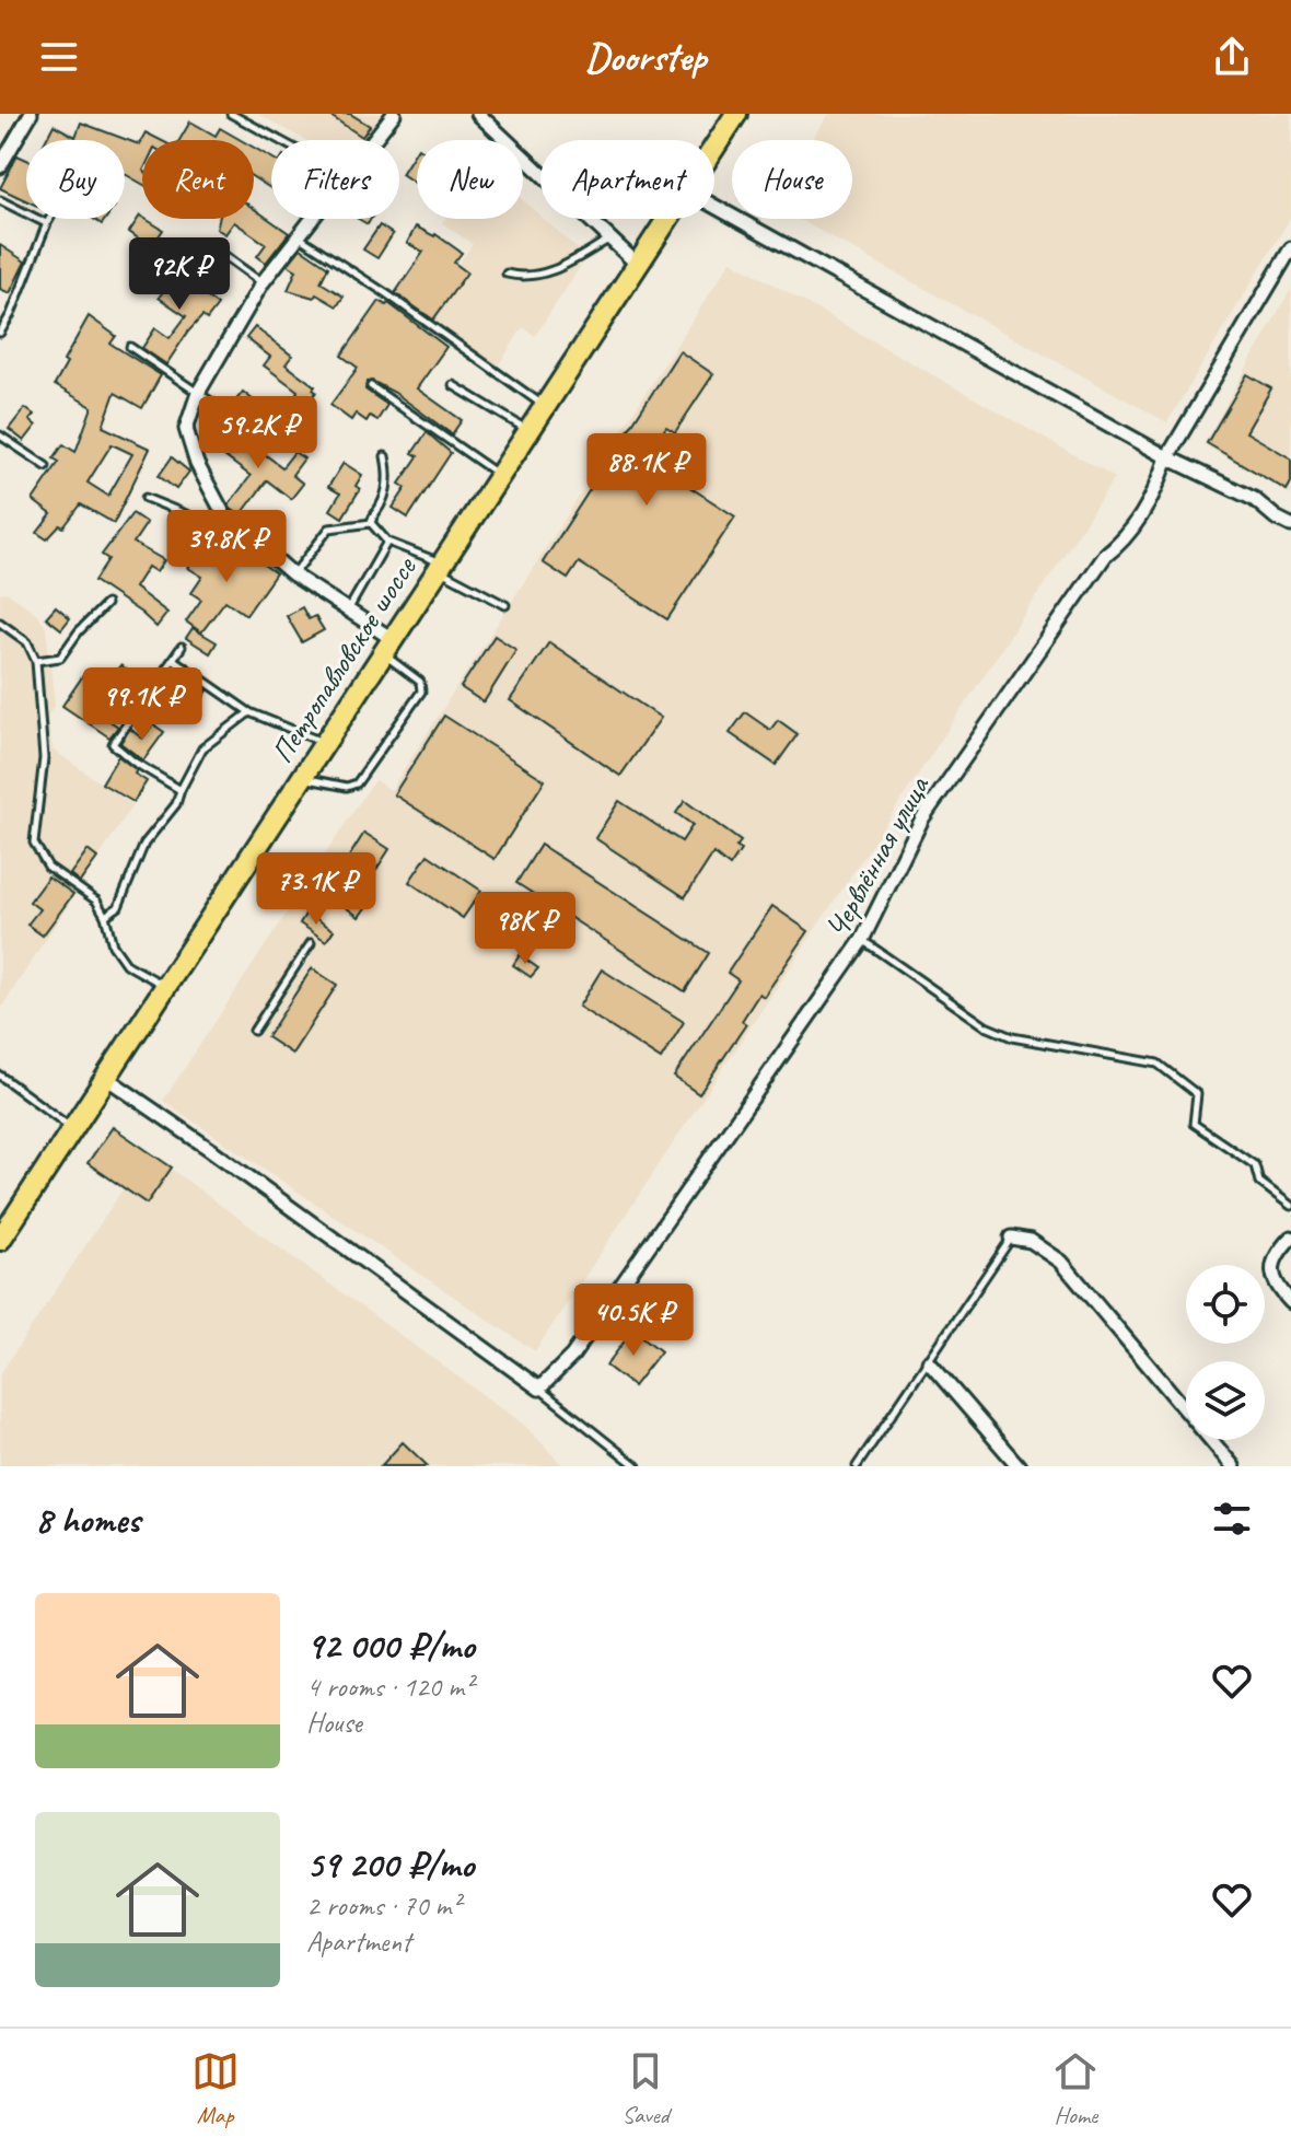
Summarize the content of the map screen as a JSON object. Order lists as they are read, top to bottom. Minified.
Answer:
{"streets":{"main road":["Петропавловское шоссе"],"street":["Червлённая улица"]},"page":{"header":"Doorstep","chip":["Buy","Rent","Filters","New","Apartment","House"],"price":["92K ₽","59.2K ₽","88.1K ₽","39.8K ₽","99.1K ₽","73.1K ₽","98K ₽","40.5K ₽"],"heading":"8 homes","list":[{"name":"92 000 ₽/mo","note":"4 rooms · 120 m² · House"},{"name":"59 200 ₽/mo","note":"2 rooms · 70 m² · Apartment"}],"tabs":["Map","Saved","Home"]}}
